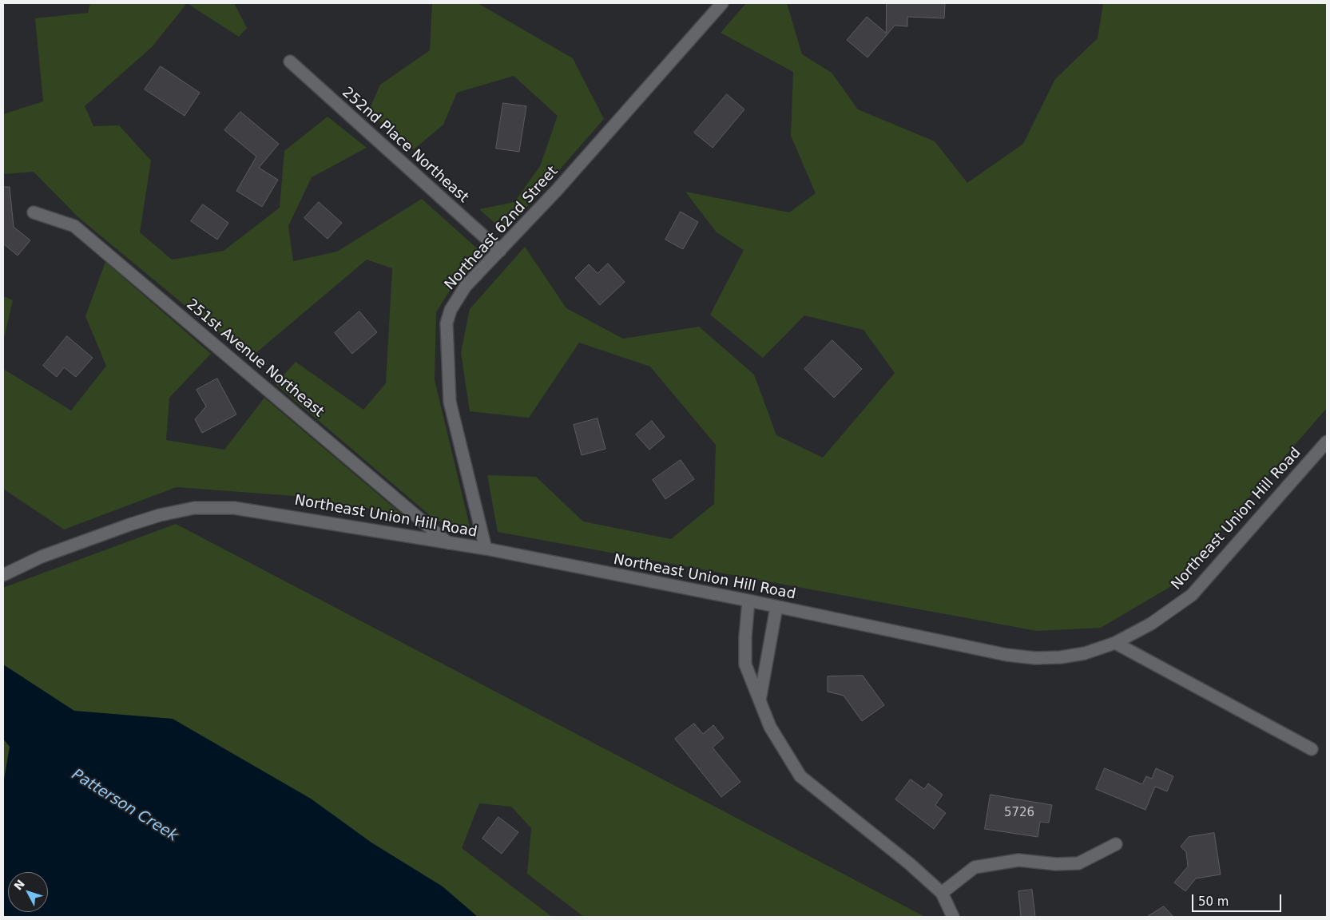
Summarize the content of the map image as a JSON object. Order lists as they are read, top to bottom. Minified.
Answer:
{"streets":{"street":["252nd Place Northeast","Northeast 62nd Street","251st Avenue Northeast","Northeast Union Hill Road"]},"crossings":[["252nd Place Northeast","Northeast 62nd Street"],["Northeast 62nd Street","Northeast Union Hill Road"],["251st Avenue Northeast","Northeast Union Hill Road"]],"water":["Patterson Creek"],"house_numbers":["5726"],"scale_bar":"50 m","north":"top left"}
